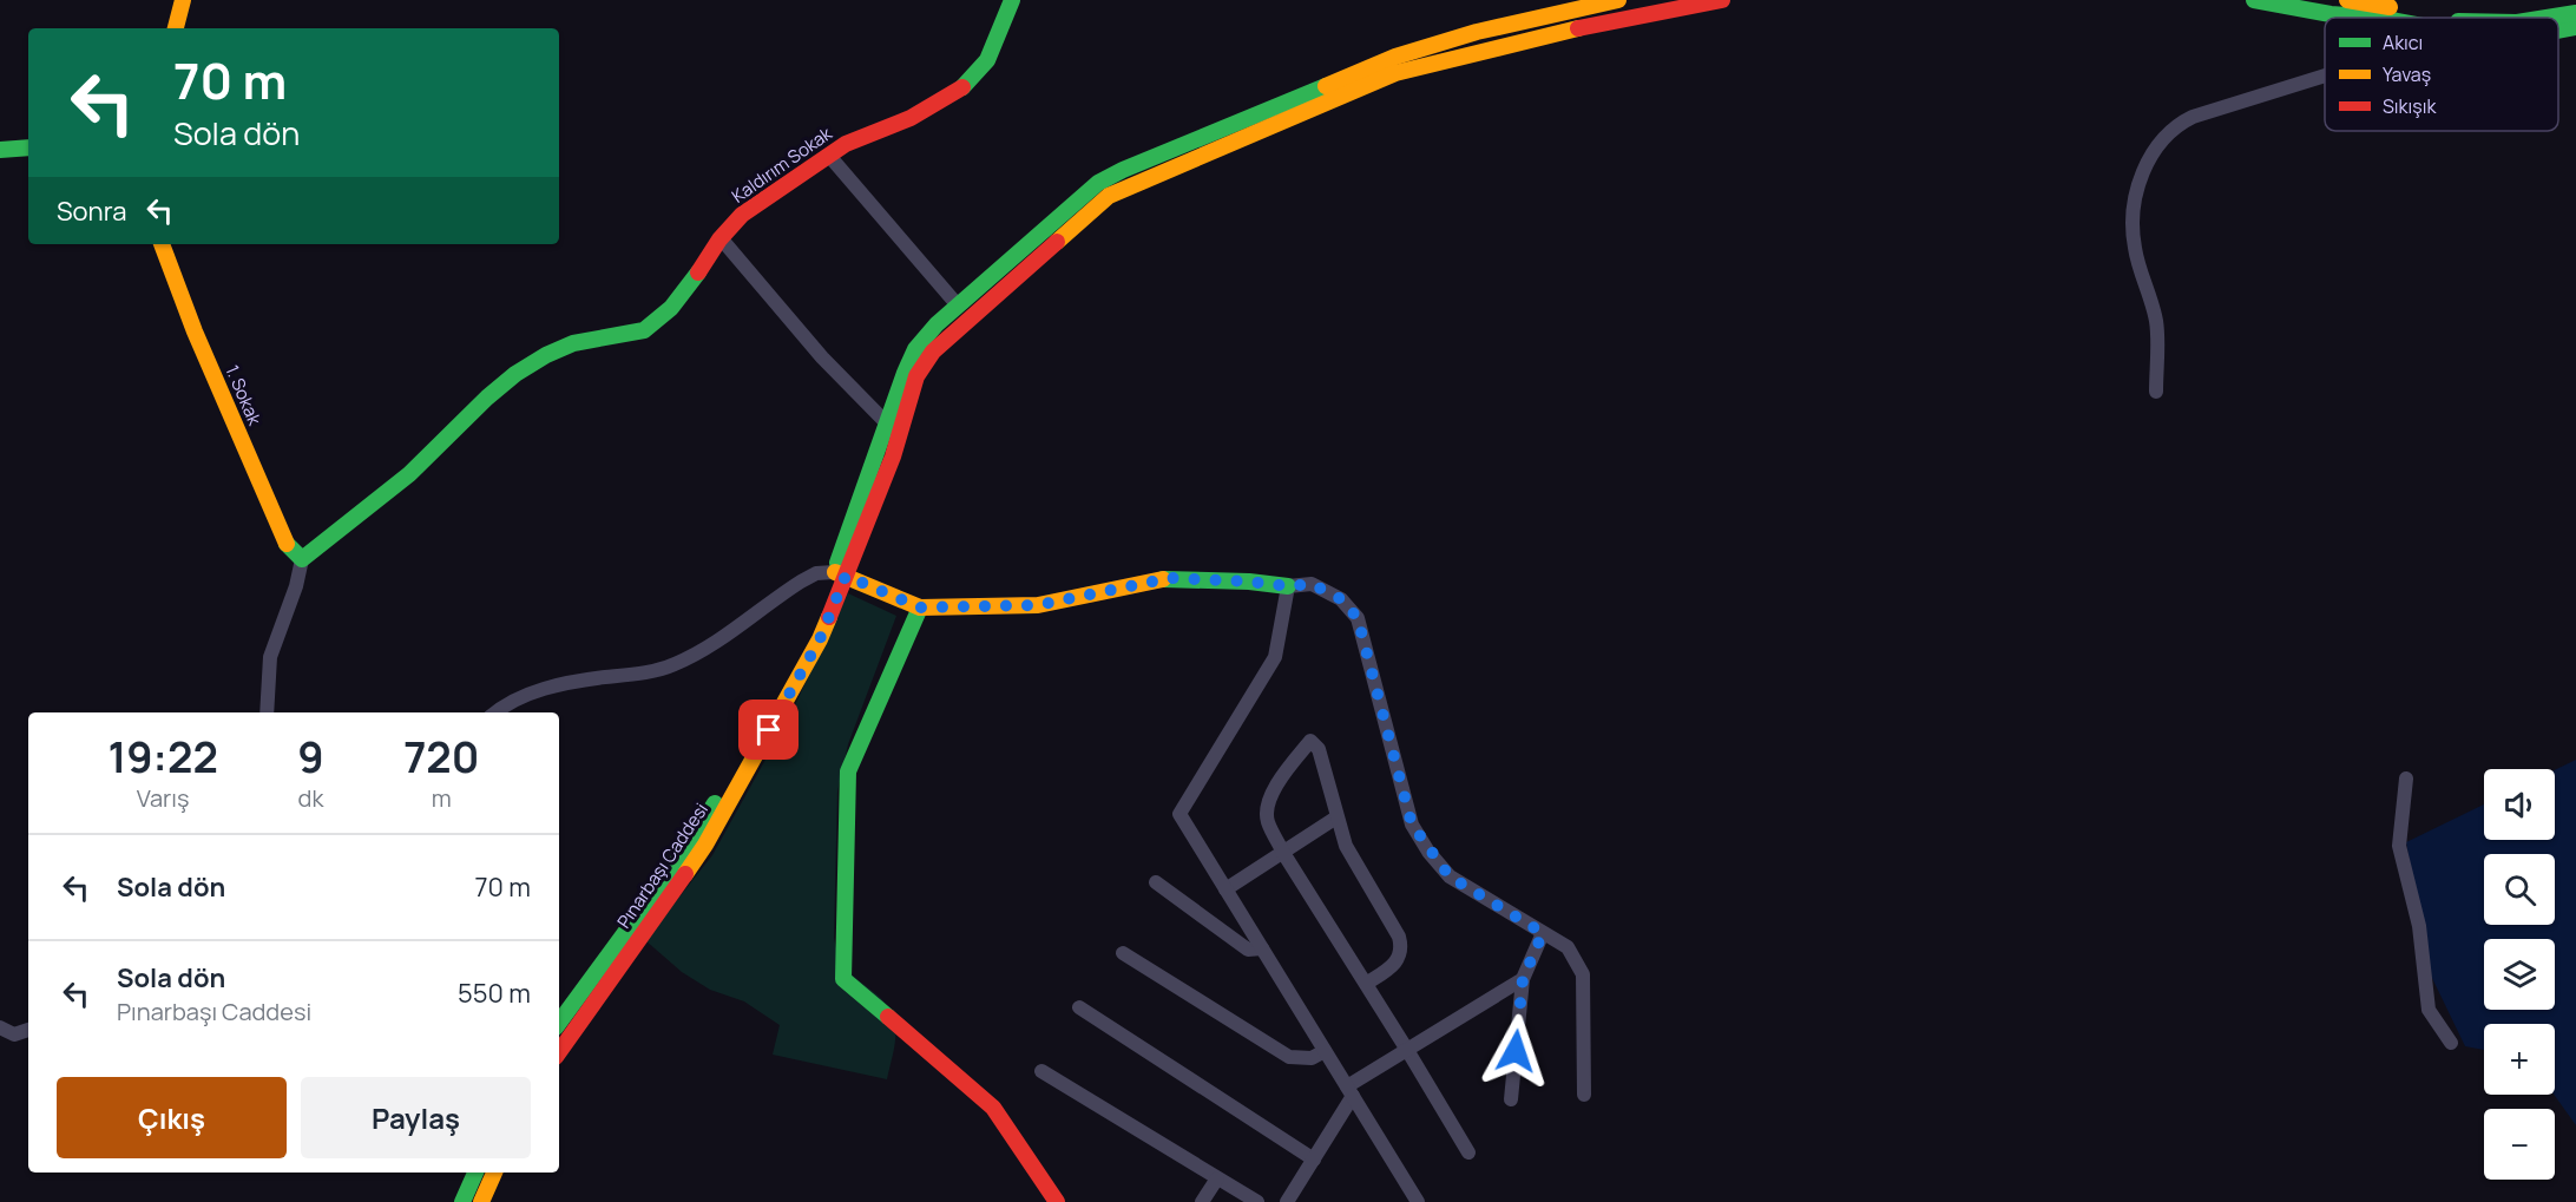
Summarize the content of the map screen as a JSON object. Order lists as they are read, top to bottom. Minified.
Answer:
{"streets":{"street":["Kaldırım Sokak","1. Sokak","Pınarbaşı Caddesi"]},"crossings":[["Kaldırım Sokak","1. Sokak"]],"legend":["Akıcı","Yavaş","Sıkışık"],"page":{"turn":["70 m","Sola dön"],"then":"Sonra","eta":["19:22","Varış","9","dk","720","m"],"map_buttons":["+","−"],"list":[{"name":"Sola dön","value":"70 m"},{"name":"Sola dön","note":"Pınarbaşı Caddesi","value":"550 m"}],"buttons":["Çıkış","Paylaş"]}}
